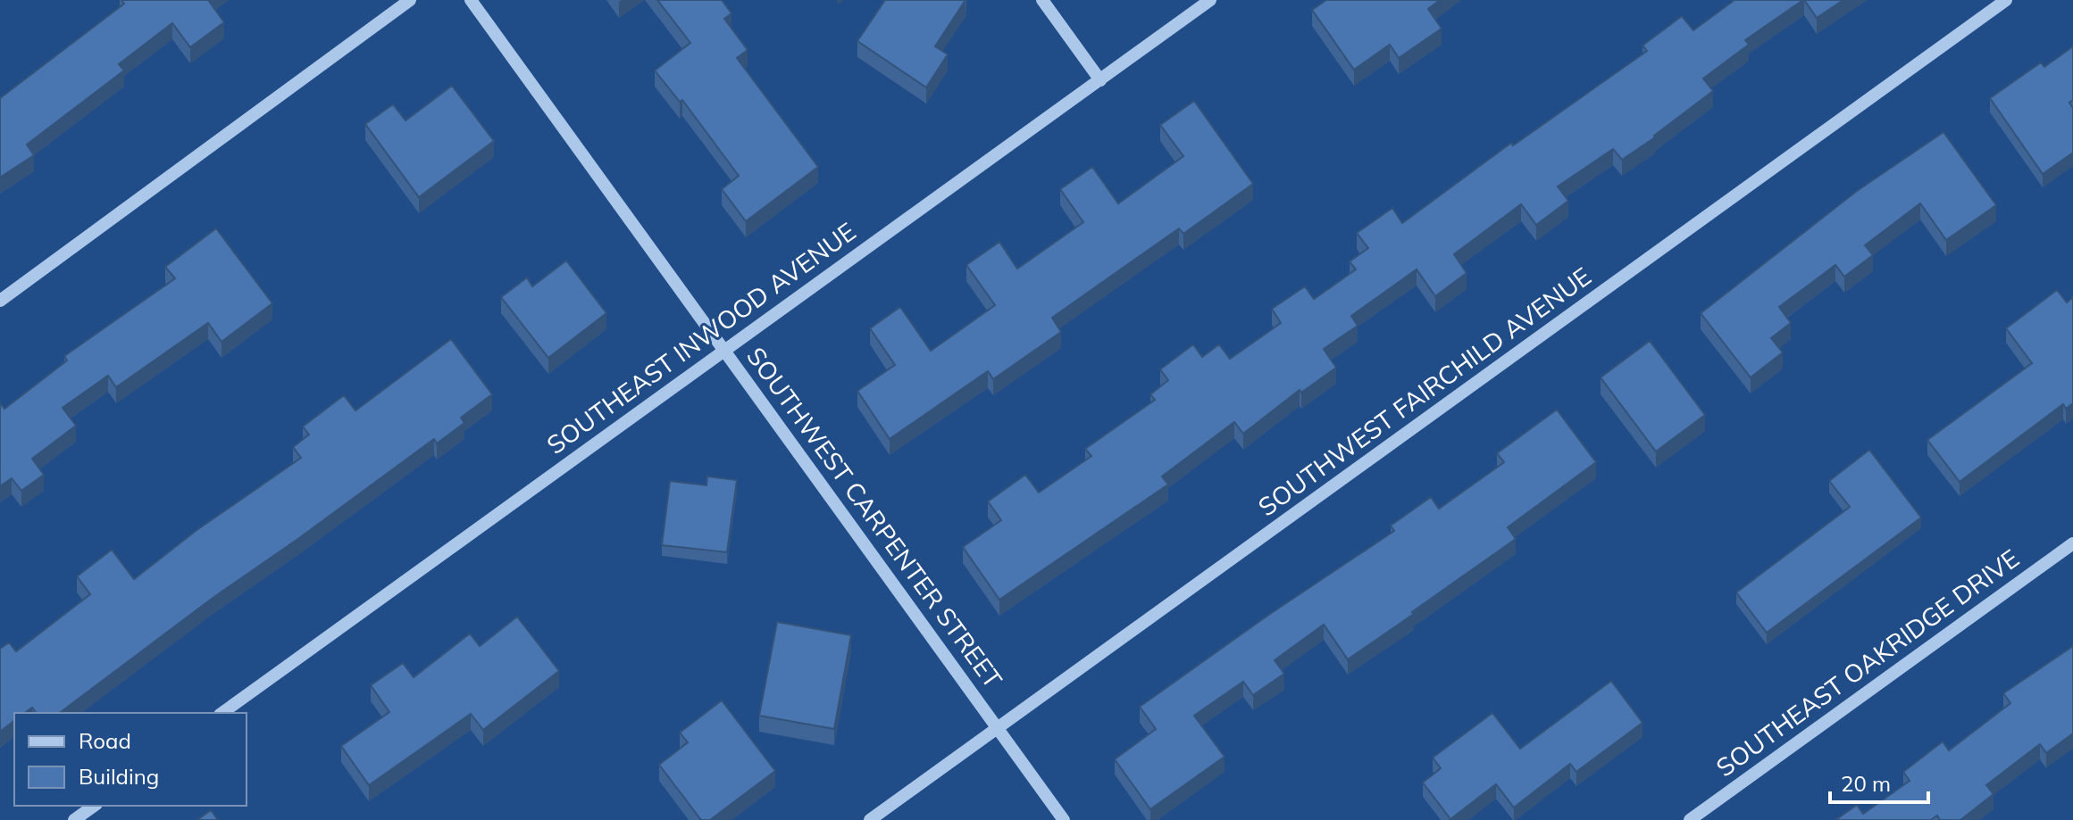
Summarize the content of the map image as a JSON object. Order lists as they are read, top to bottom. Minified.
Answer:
{"streets":{"street":["SOUTHEAST INWOOD AVENUE","SOUTHWEST FAIRCHILD AVENUE","SOUTHWEST CARPENTER STREET","SOUTHEAST OAKRIDGE DRIVE"]},"crossings":[["SOUTHEAST INWOOD AVENUE","SOUTHWEST CARPENTER STREET"],["SOUTHWEST FAIRCHILD AVENUE","SOUTHWEST CARPENTER STREET"]],"legend":["Road","Building"],"scale_bar":"20 m"}
